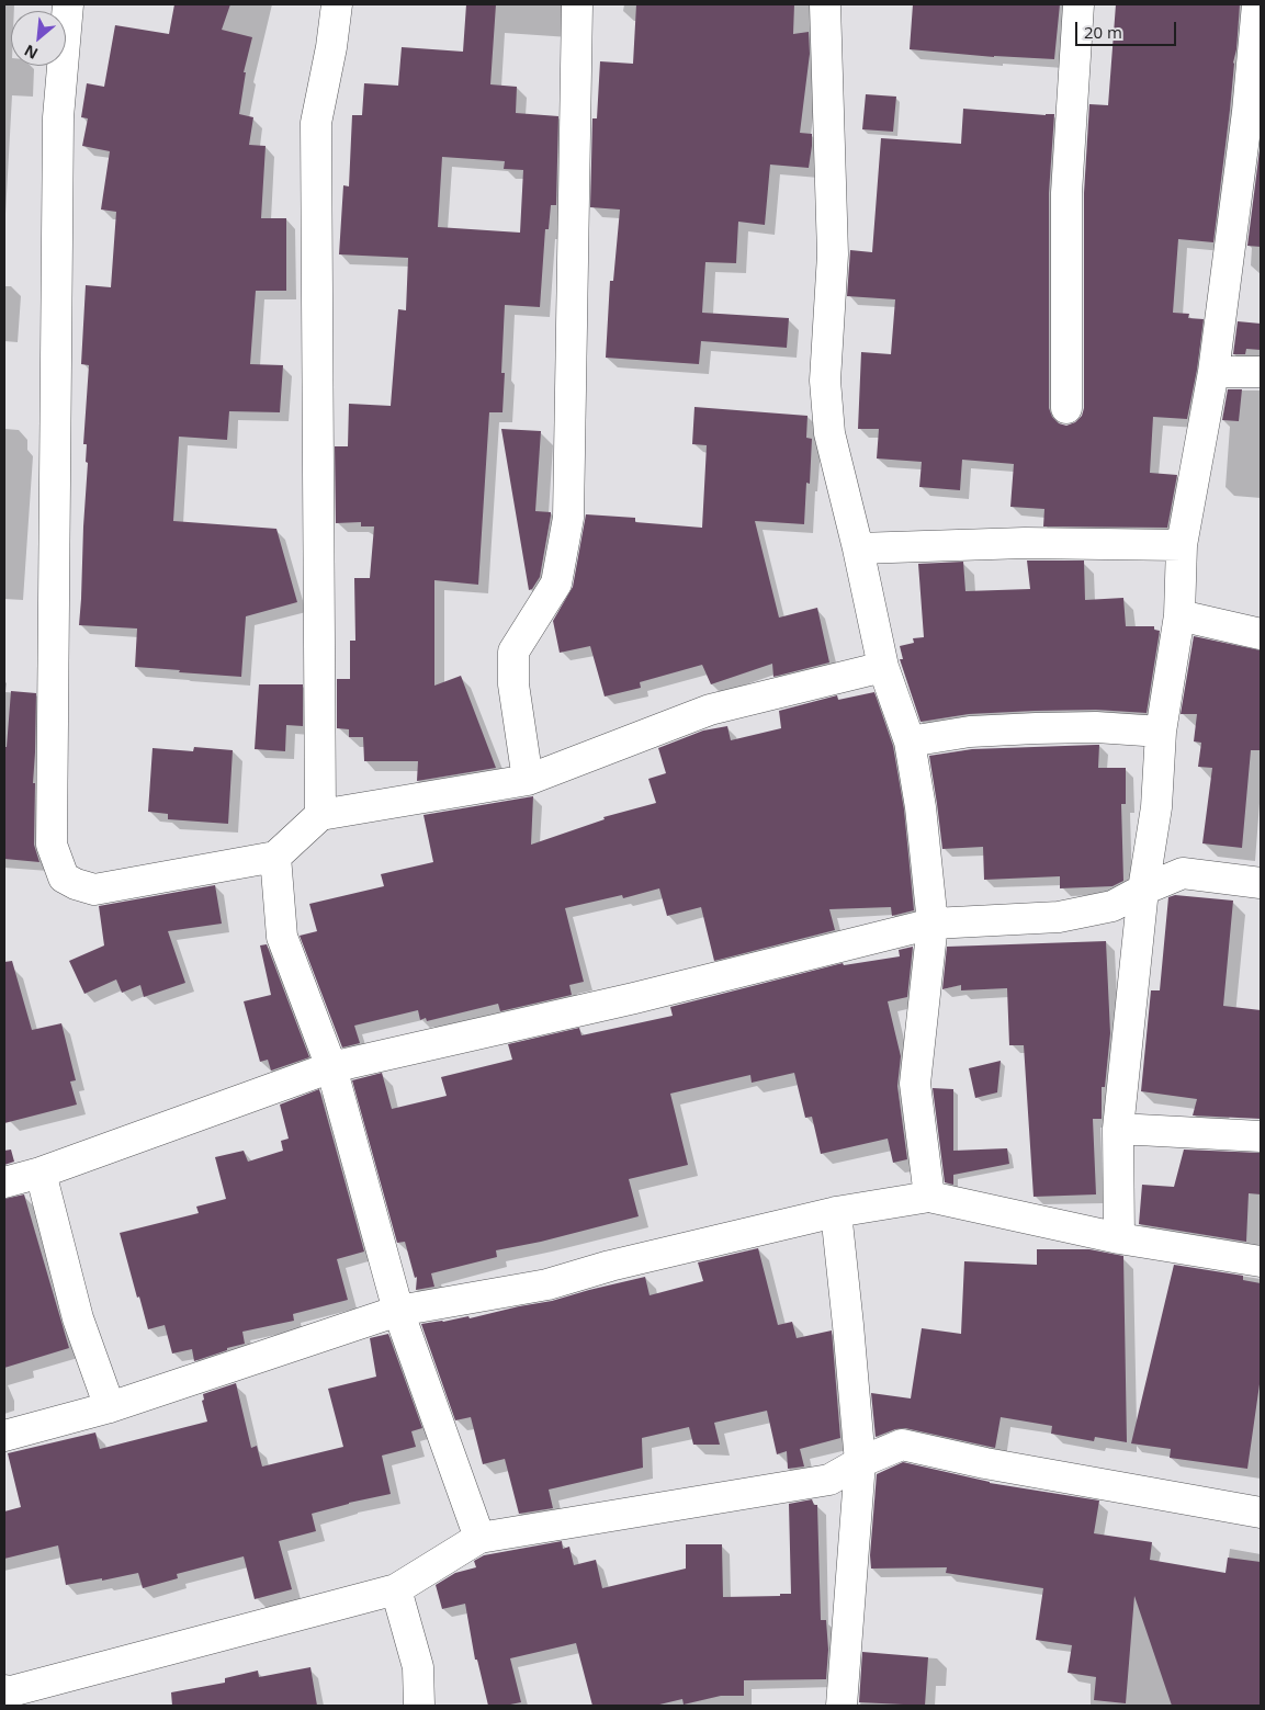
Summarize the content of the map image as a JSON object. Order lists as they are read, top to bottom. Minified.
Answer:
{"scale_bar":"20 m","north":"bottom left"}
